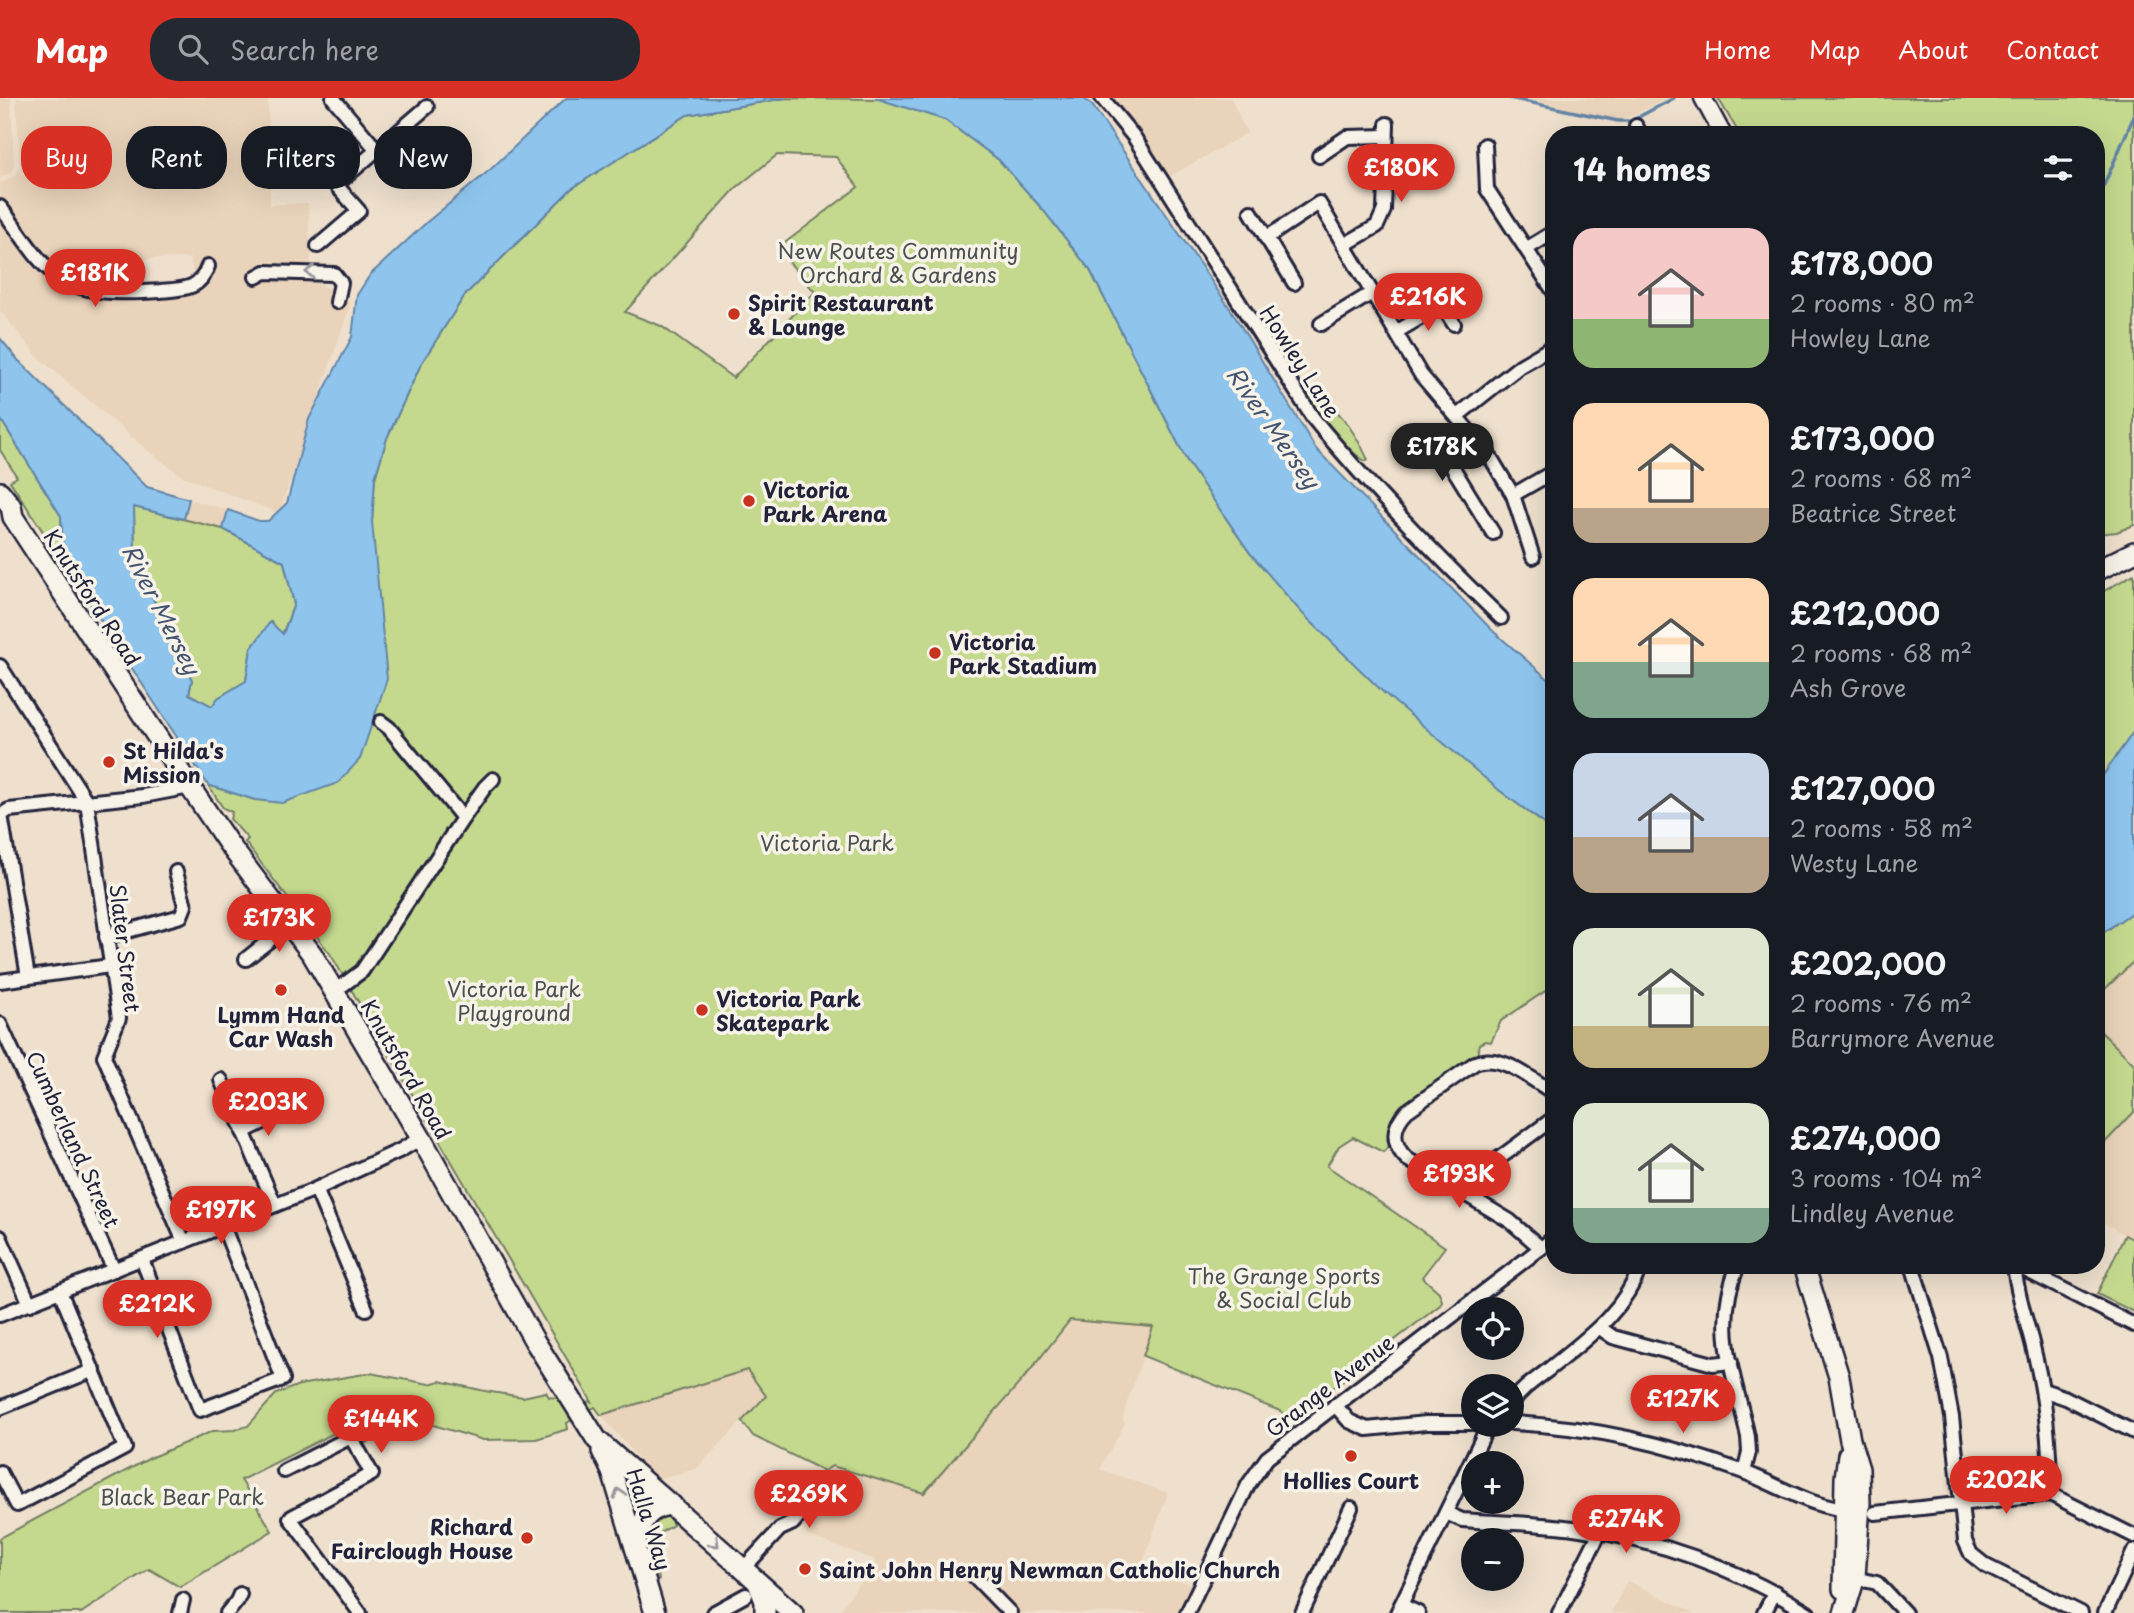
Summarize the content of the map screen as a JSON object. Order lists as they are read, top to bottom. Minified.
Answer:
{"streets":{"main road":["Knutsford Road","Halla Way"],"street":["Howley Lane","Slater Street","Cumberland Street","Grange Avenue"]},"crossings":[["Knutsford Road","Halla Way"]],"one_way":["Halla Way"],"water":["River Mersey"],"parks":["New Routes Community Orchard & Gardens","Victoria Park","Victoria Park Playground","The Grange Sports & Social Club","Black Bear Park"],"places":["Spirit Restaurant & Lounge","Victoria Park Arena","Victoria Park Stadium","St Hilda's Mission","Lymm Hand Car Wash","Victoria Park Skatepark","Hollies Court","Richard Fairclough House","Saint John Henry Newman Catholic Church"],"page":{"header":"Map","search":"Search here","nav":["Home","Map","About","Contact"],"chip":["Buy","Rent","Filters","New"],"heading":"14 homes","price":["£180K","£181K","£216K","£178K","£173K","£203K","£193K","£197K","£212K","£127K","£144K","£202K","£269K","£274K"],"list":[{"name":"£178,000","note":"2 rooms · 80 m² · Howley Lane"},{"name":"£173,000","note":"2 rooms · 68 m² · Beatrice Street"},{"name":"£212,000","note":"2 rooms · 68 m² · Ash Grove"},{"name":"£127,000","note":"2 rooms · 58 m² · Westy Lane"},{"name":"£202,000","note":"2 rooms · 76 m² · Barrymore Avenue"},{"name":"£274,000","note":"3 rooms · 104 m² · Lindley Avenue"}],"map_buttons":["+","−"]}}
